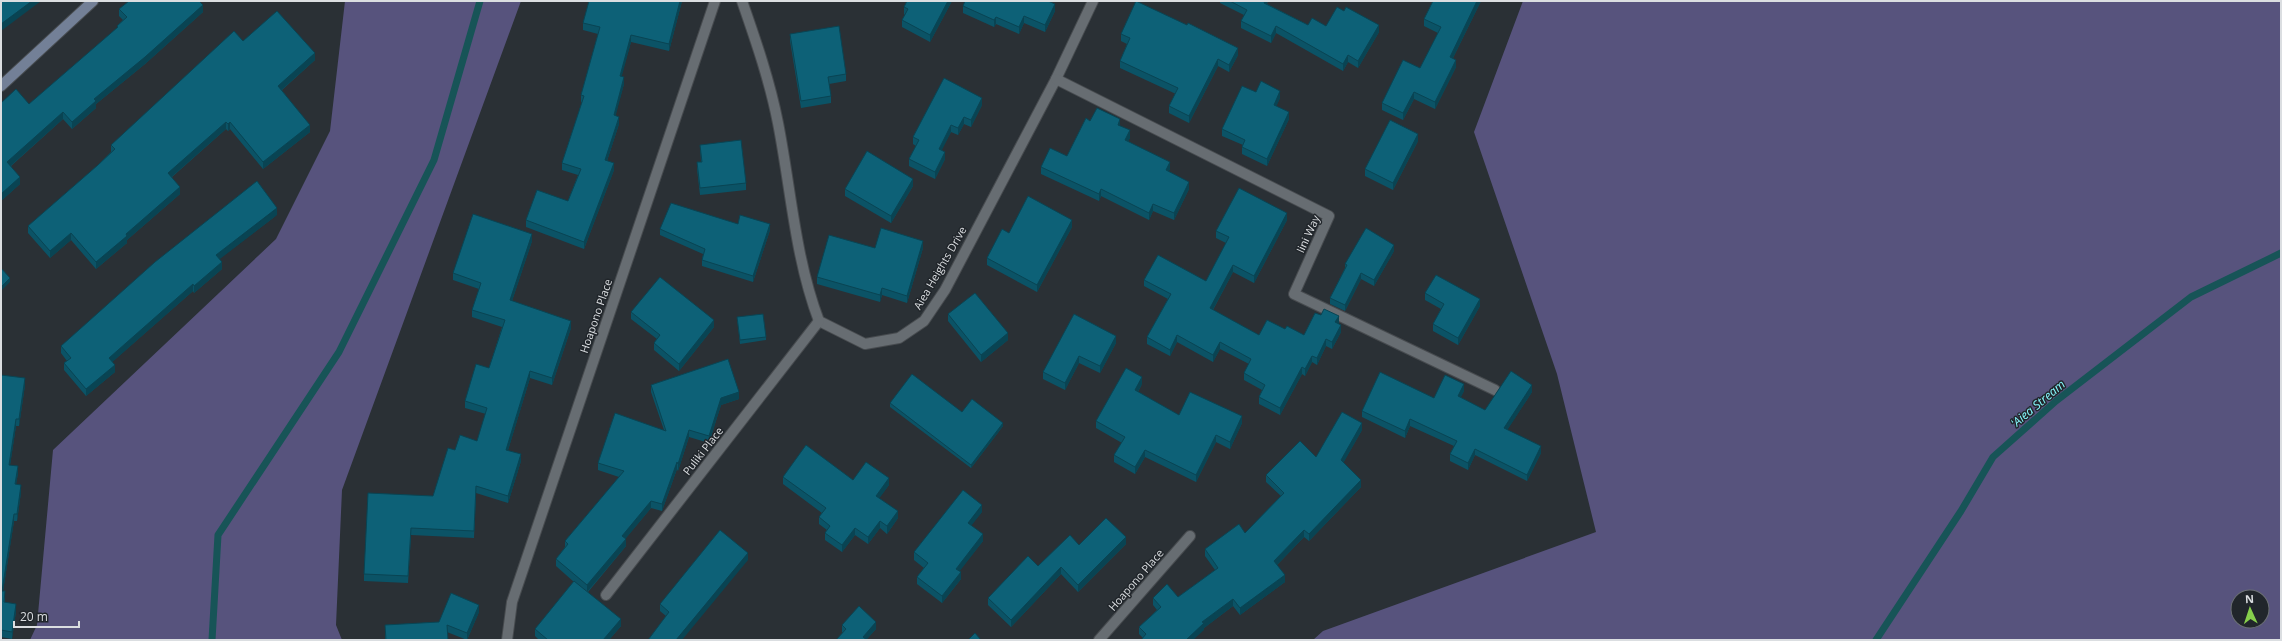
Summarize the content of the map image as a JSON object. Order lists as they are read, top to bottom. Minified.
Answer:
{"streets":{"street":["Iini Way","Aiea Heights Drive","Hoapono Place","Puliki Place"]},"crossings":[["Iini Way","Aiea Heights Drive"],["Aiea Heights Drive","Puliki Place"]],"water":["ʻAiea Stream"],"scale_bar":"20 m","north":"top"}
